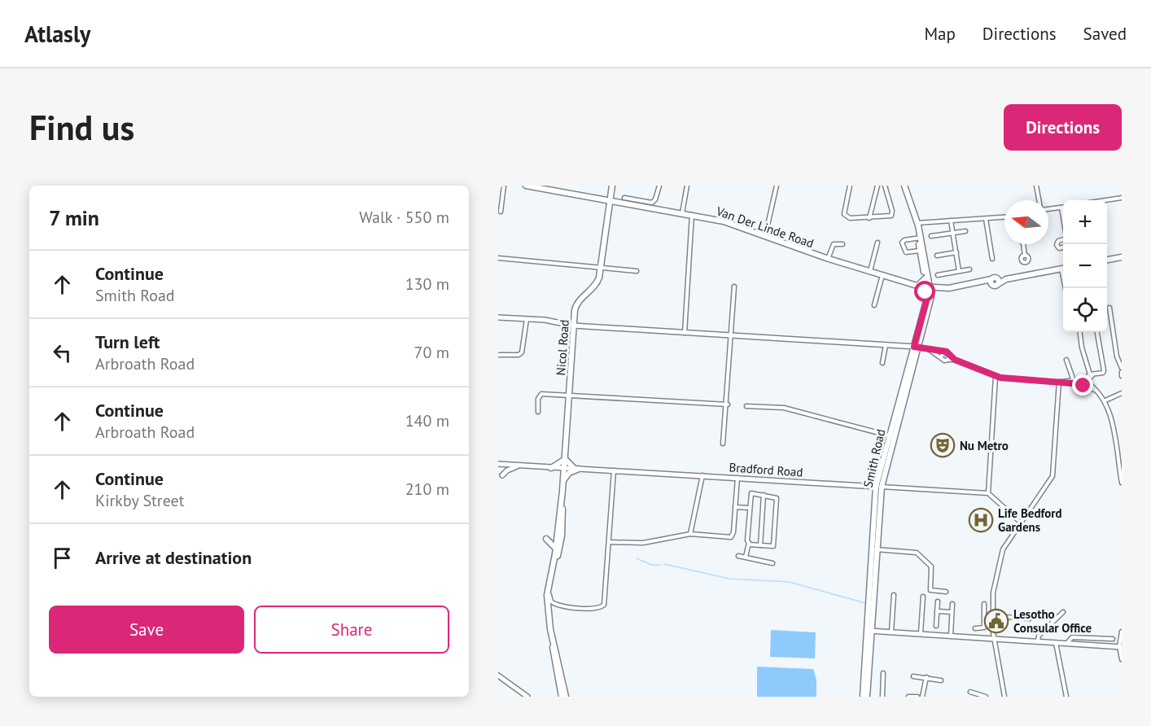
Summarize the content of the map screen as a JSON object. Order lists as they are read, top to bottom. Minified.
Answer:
{"streets":{"main road":["Van Der Linde Road","Nicol Road","Smith Road"],"street":["Bradford Road"]},"crossings":[["Van Der Linde Road","Nicol Road"],["Van Der Linde Road","Smith Road"],["Nicol Road","Bradford Road"],["Smith Road","Bradford Road"]],"places":{"theatre":["Nu Metro"],"hospital":["Life Bedford Gardens"],"public building":["Lesotho Consular Office"]},"north":"left","page":{"header":"Atlasly","nav":["Map","Directions","Saved"],"buttons":["Directions",["Save","Share"]],"title":"Find us","heading":["7 min","Walk · 550 m"],"map_buttons":["+","−"],"list":[["Continue","Smith Road","130 m"],["Turn left","Arbroath Road","70 m"],["Continue","Arbroath Road","140 m"],["Continue","Kirkby Street","210 m"],"Arrive at destination"]}}
